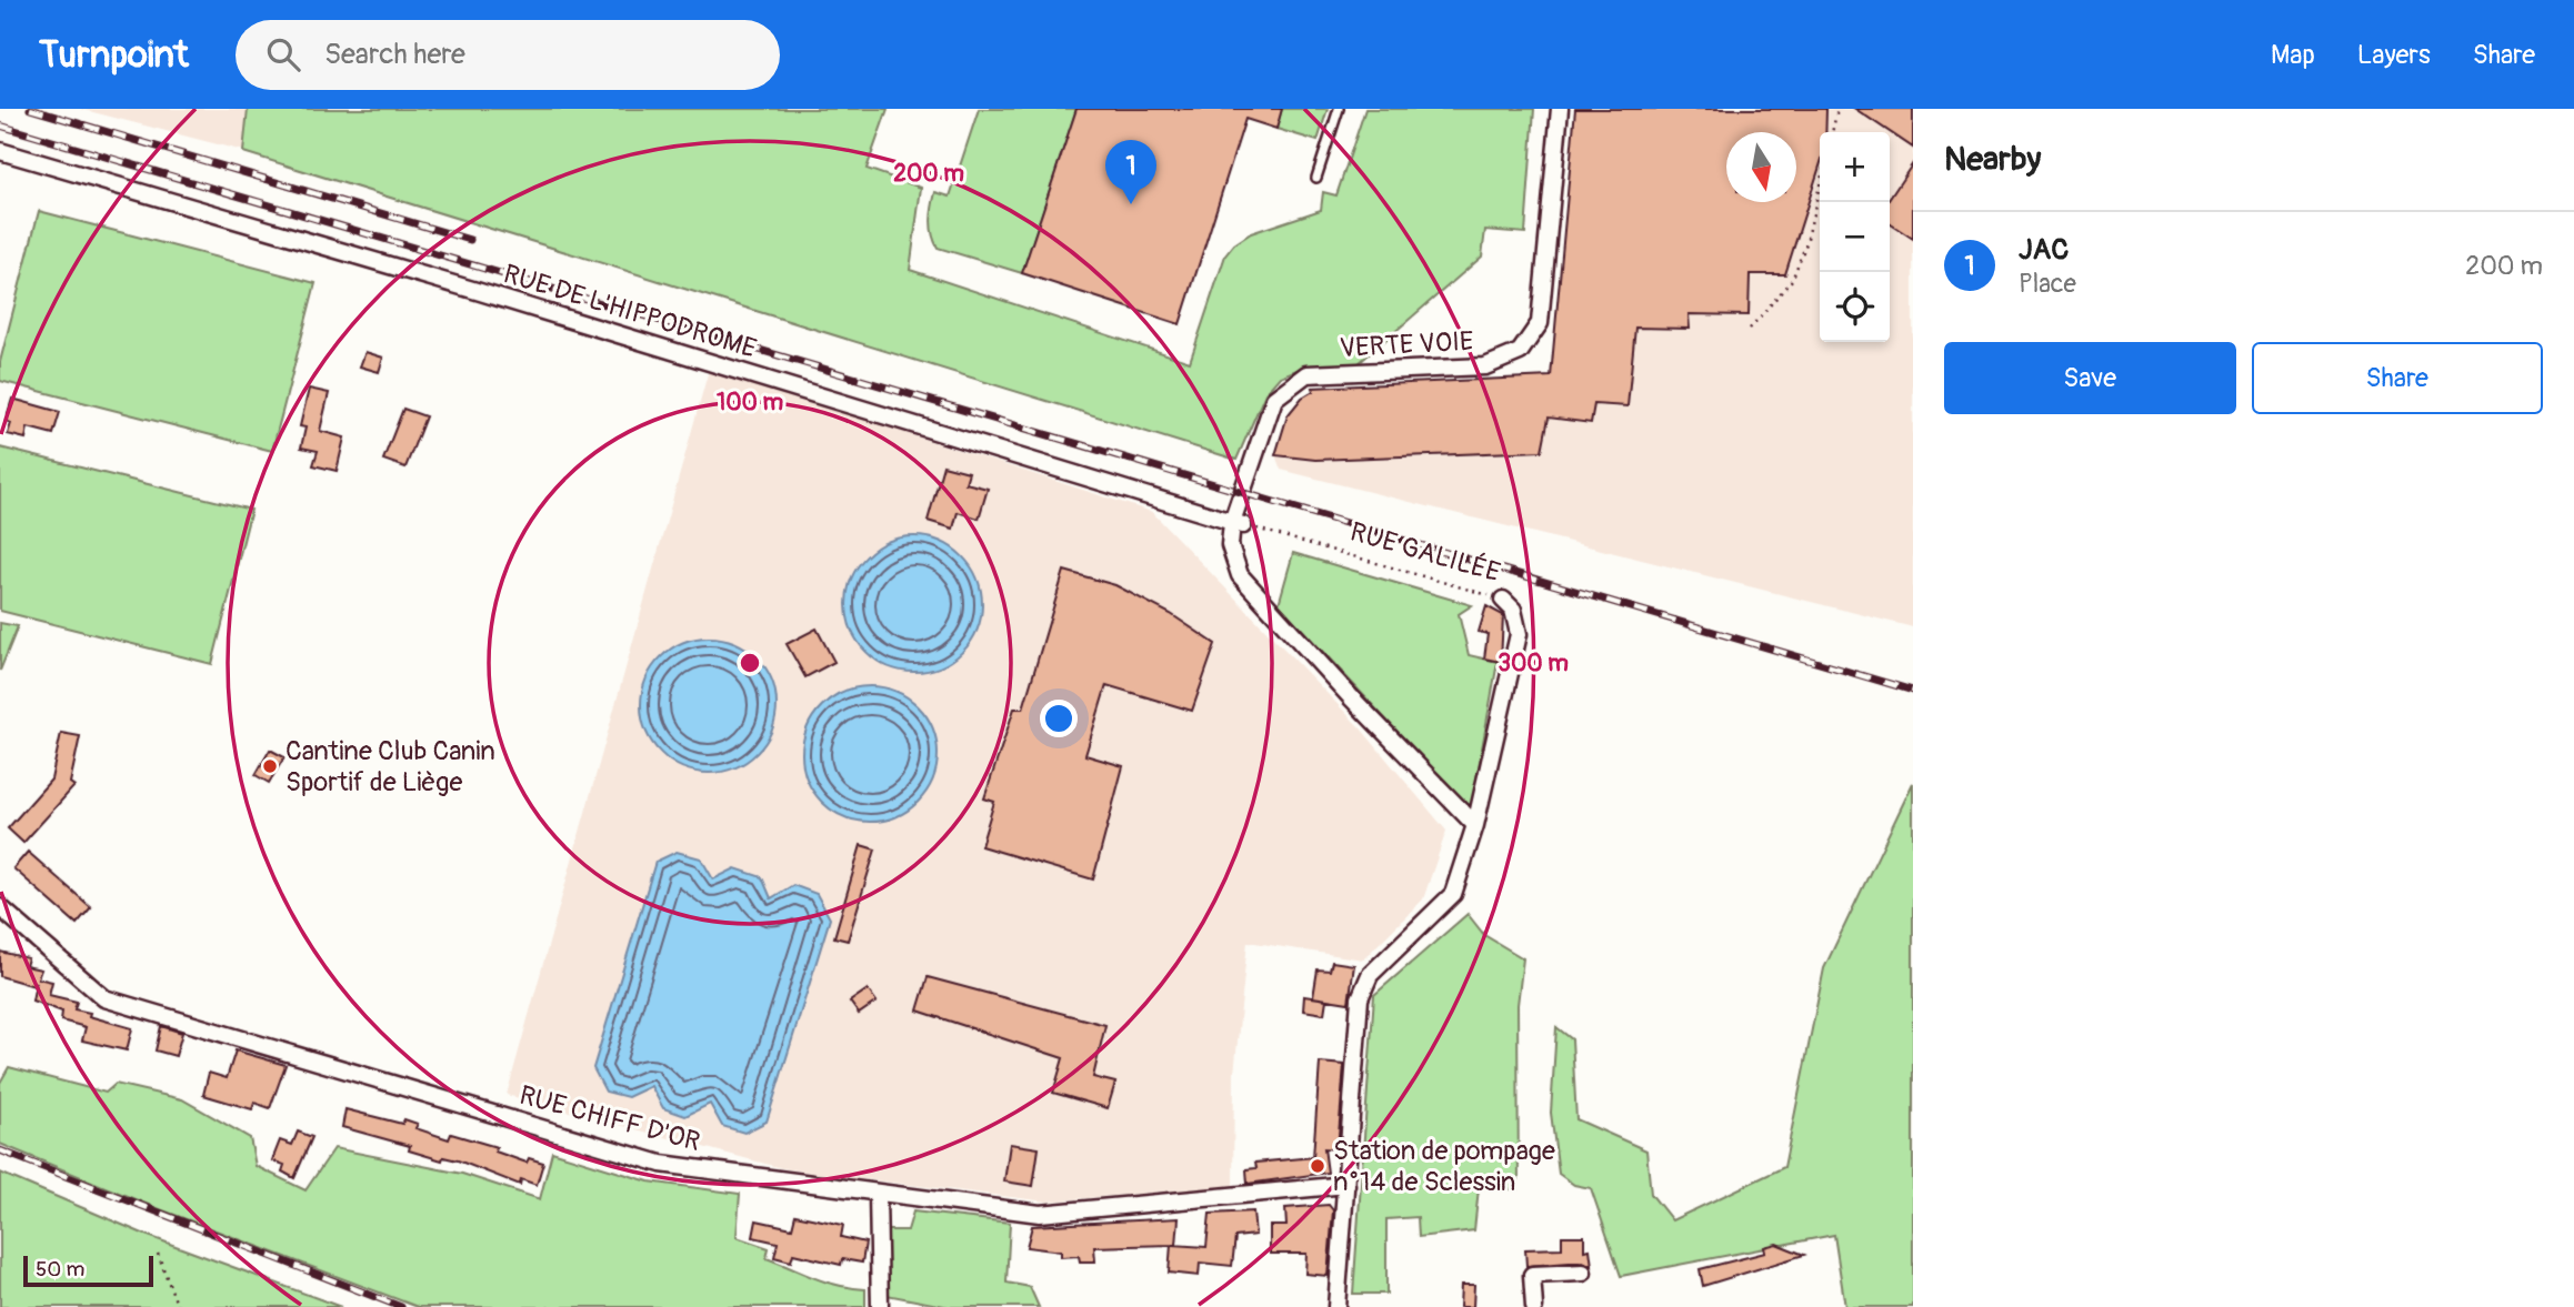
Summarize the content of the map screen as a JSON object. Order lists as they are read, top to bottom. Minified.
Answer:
{"streets":{"street":["RUE DE L'HIPPODROME","VERTE VOIE","RUE GALILÉE","RUE CHIFF D'OR"]},"crossings":[["RUE DE L'HIPPODROME","VERTE VOIE"],["RUE DE L'HIPPODROME","RUE GALILÉE"],["VERTE VOIE","RUE GALILÉE"],["RUE GALILÉE","RUE CHIFF D'OR"]],"places":["Cantine Club Canin Sportif de Liège","Station de pompage n°14 de Sclessin"],"scale_bar":"50 m","north":"bottom","page":{"header":"Turnpoint","search":"Search here","nav":["Map","Layers","Share"],"heading":"Nearby","map_buttons":["+","−"],"pins":"1","list":[{"mark":"1","name":"JAC","note":"Place","value":"200 m"}],"buttons":["Save","Share"],"scale":"50 m"},"rings":["200 m","100 m","300 m"]}
